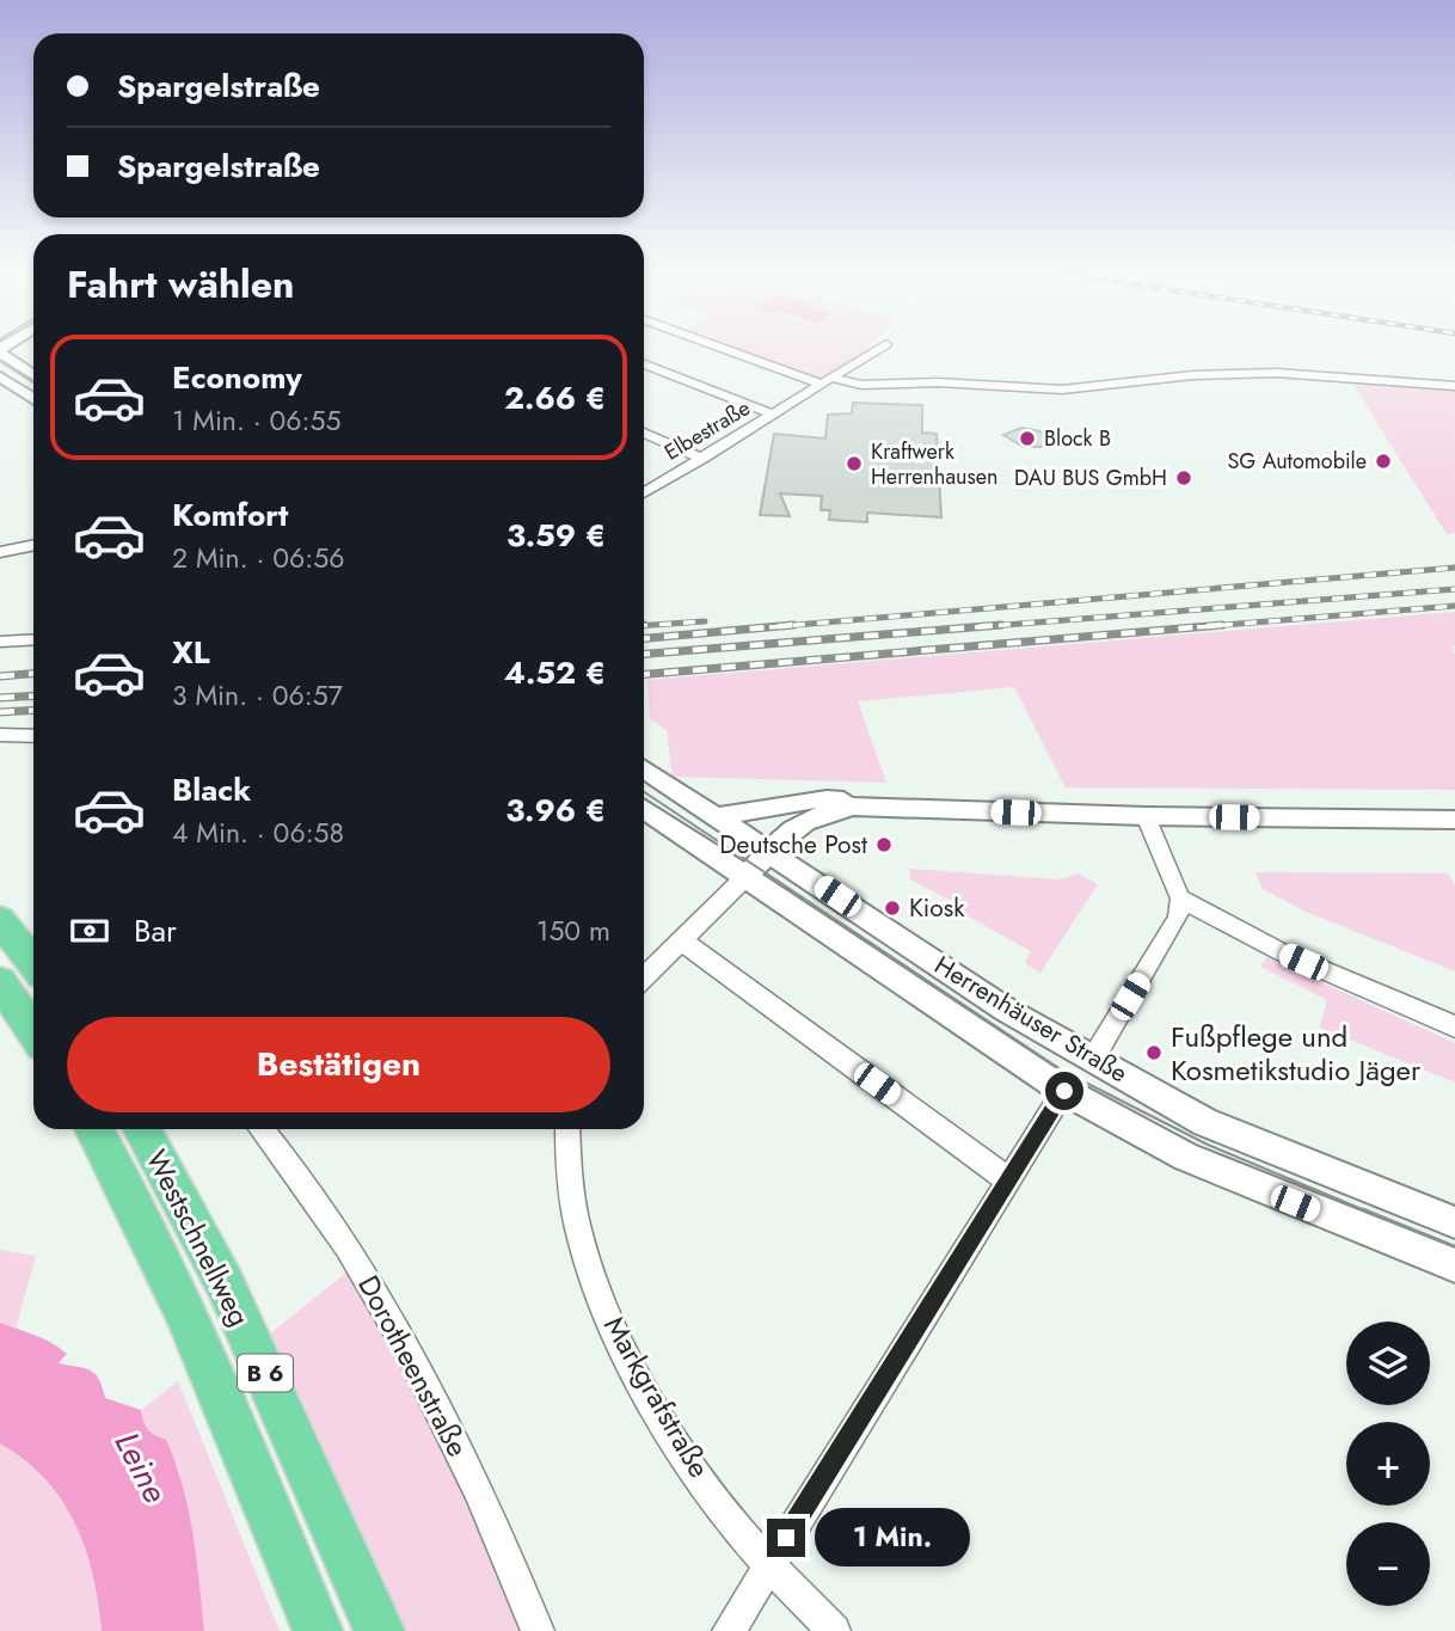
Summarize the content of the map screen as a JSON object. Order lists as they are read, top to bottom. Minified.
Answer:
{"streets":{"highway":["Westschnellweg","B 6"],"street":["Elbestraße","Herrenhäuser Straße","Dorotheenstraße","Markgrafstraße"]},"water":["Leine"],"places":["Block B","SG Automobile","Kraftwerk Herrenhausen","DAU BUS GmbH","Deutsche Post","Kiosk","Fußpflege und Kosmetikstudio Jäger"],"page":{"banner":["Spargelstraße","Spargelstraße"],"heading":"Fahrt wählen","list":[{"name":"Economy","note":"1 Min. · 06:55","value":"2.66 €"},{"name":"Komfort","note":"2 Min. · 06:56","value":"3.59 €"},{"name":"XL","note":"3 Min. · 06:57","value":"4.52 €"},{"name":"Black","note":"4 Min. · 06:58","value":"3.96 €"}],"pay":["Bar","150 m"],"buttons":"Bestätigen","map_buttons":["+","−"],"bubble":"1 Min."}}
